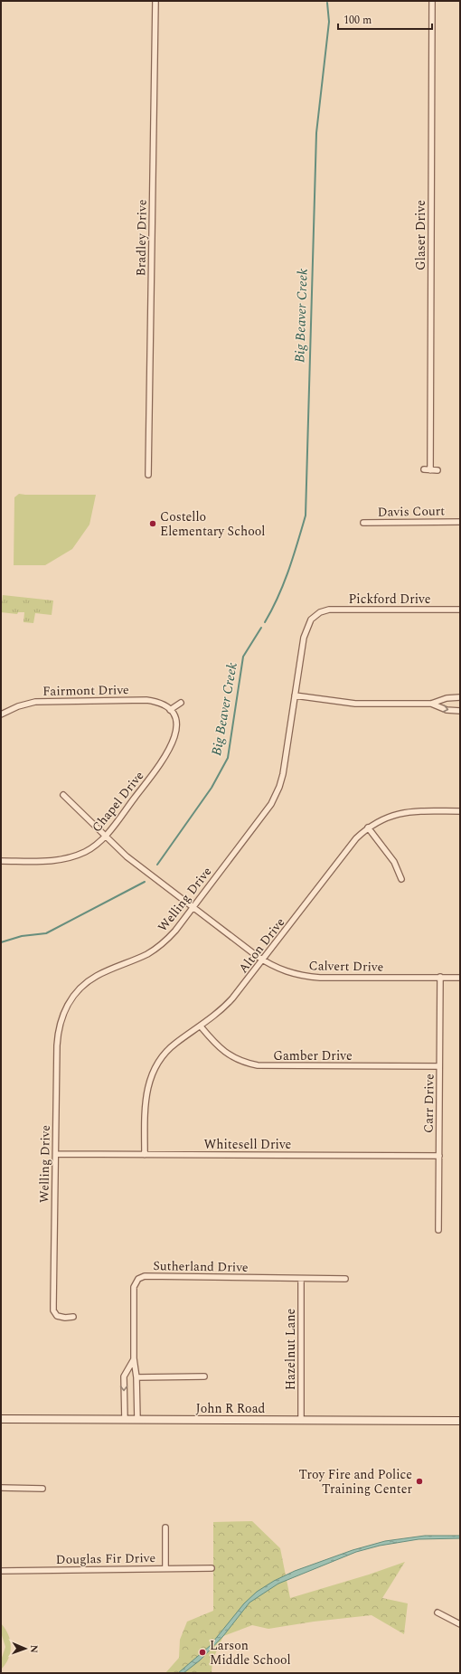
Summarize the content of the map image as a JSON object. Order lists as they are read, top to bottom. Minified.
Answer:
{"streets":{"main road":["John R Road"],"street":["Glaser Drive","Bradley Drive","Davis Court","Pickford Drive","Fairmont Drive","Chapel Drive","Welling Drive","Alton Drive","Calvert Drive","Gamber Drive","Carr Drive","Whitesell Drive","Sutherland Drive","Hazelnut Lane","Douglas Fir Drive"]},"crossings":[["Pickford Drive","Welling Drive"],["Fairmont Drive","Chapel Drive"],["Chapel Drive","Calvert Drive"],["Welling Drive","Calvert Drive"],["Welling Drive","Whitesell Drive"],["Alton Drive","Calvert Drive"],["Alton Drive","Gamber Drive"],["Alton Drive","Whitesell Drive"],["Calvert Drive","Carr Drive"],["Gamber Drive","Carr Drive"],["Carr Drive","Whitesell Drive"],["Sutherland Drive","Hazelnut Lane"],["Sutherland Drive","John R Road"],["Hazelnut Lane","John R Road"]],"water":["Big Beaver Creek"],"places":["Costello Elementary School","Troy Fire and Police Training Center","Larson Middle School"],"scale_bar":"100 m","north":"right"}
